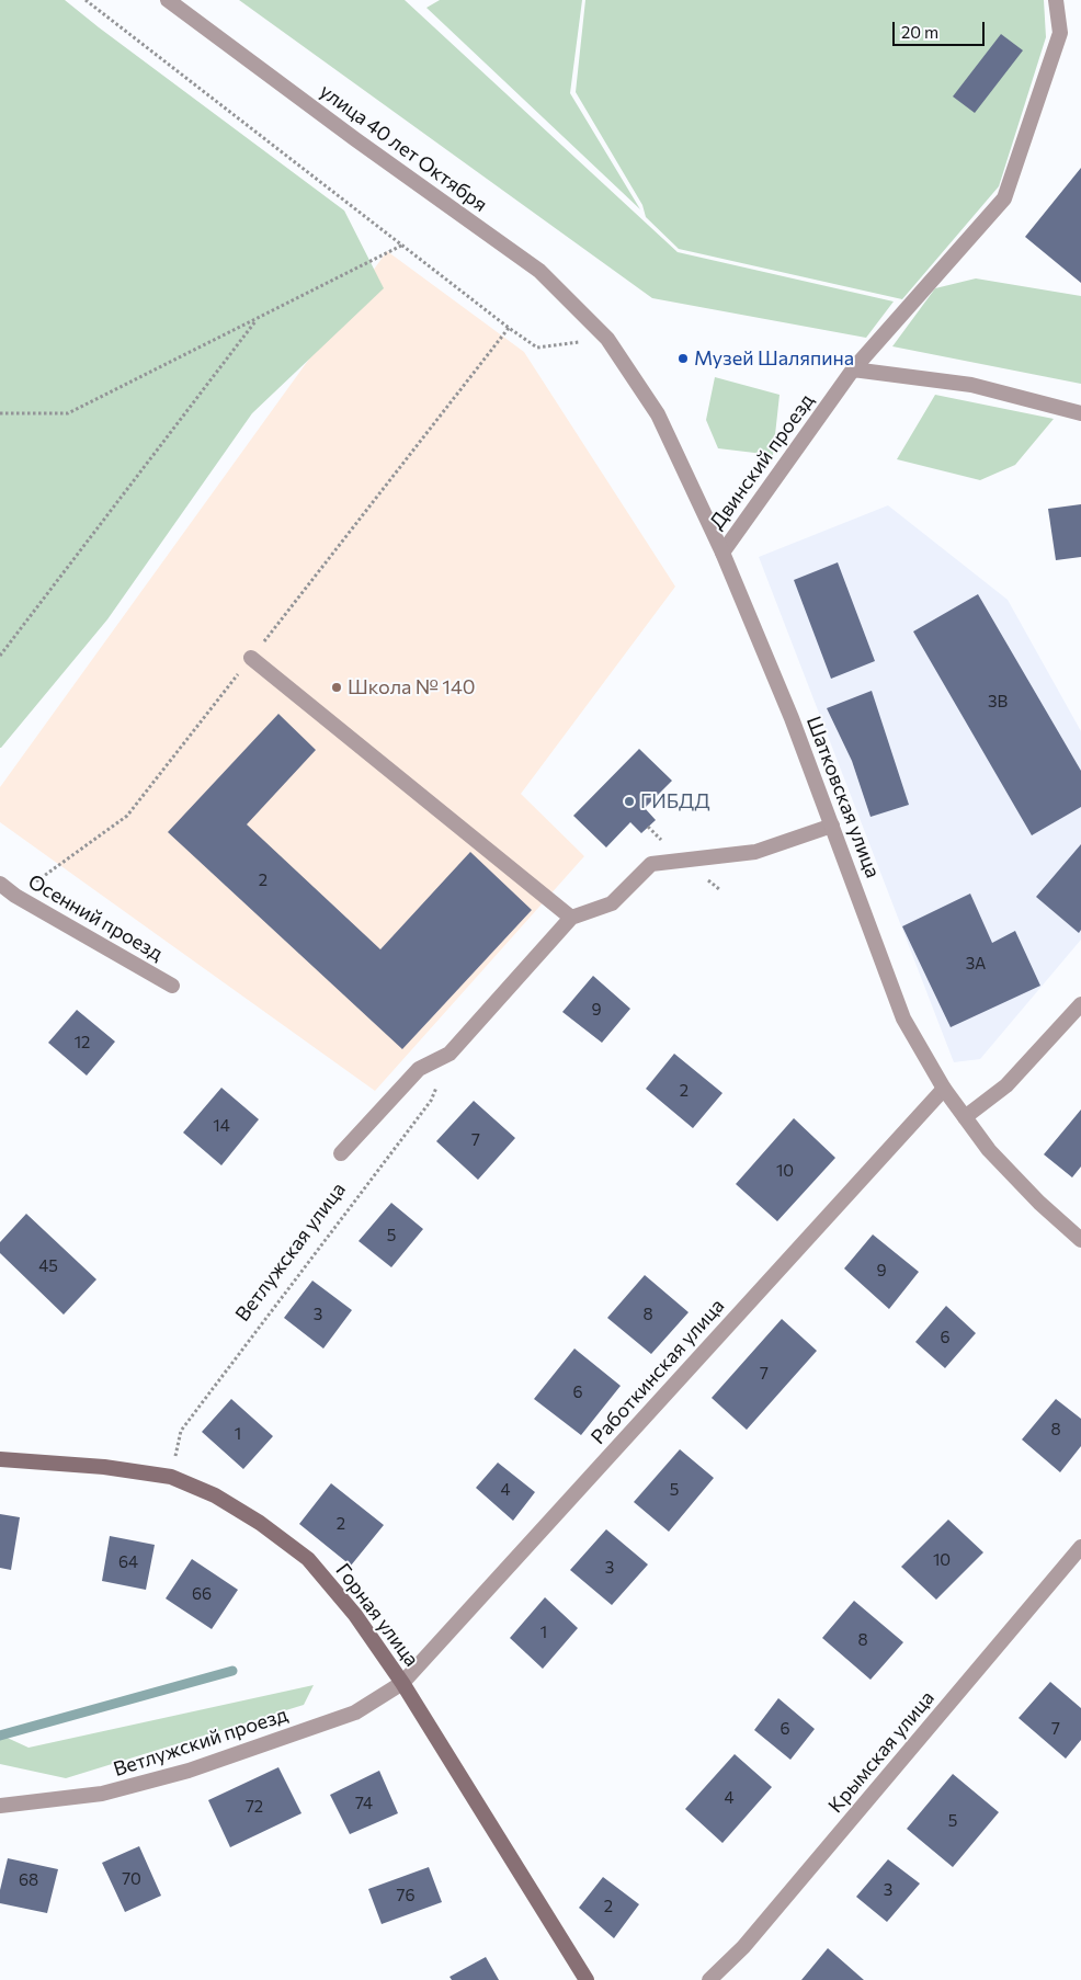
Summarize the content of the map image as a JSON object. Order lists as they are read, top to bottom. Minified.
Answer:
{"streets":{"main road":["Горная улица"],"street":["улица 40 лет Октября","Двинский проезд","Шатковская улица","Осенний проезд","Ветлужская улица","Работкинская улица","Ветлужский проезд","Крымская улица"]},"crossings":[["улица 40 лет Октября","Шатковская улица"],["Двинский проезд","Шатковская улица"],["Шатковская улица","Ветлужская улица"],["Шатковская улица","Работкинская улица"],["Ветлужская улица","Горная улица"],["Работкинская улица","Горная улица"],["Работкинская улица","Ветлужский проезд"],["Горная улица","Ветлужский проезд"]],"places":["Музей Шаляпина","Школа № 140","ГИБДД"],"house_numbers":["3В","2","3А","9","12","2","14","7","10","5","45","9","3","8","6","7","6","8","1","4","5","2","10","64","3","66","1","8","6","7","4","74","72","5","70","68","3","76","2"],"scale_bar":"20 m"}
